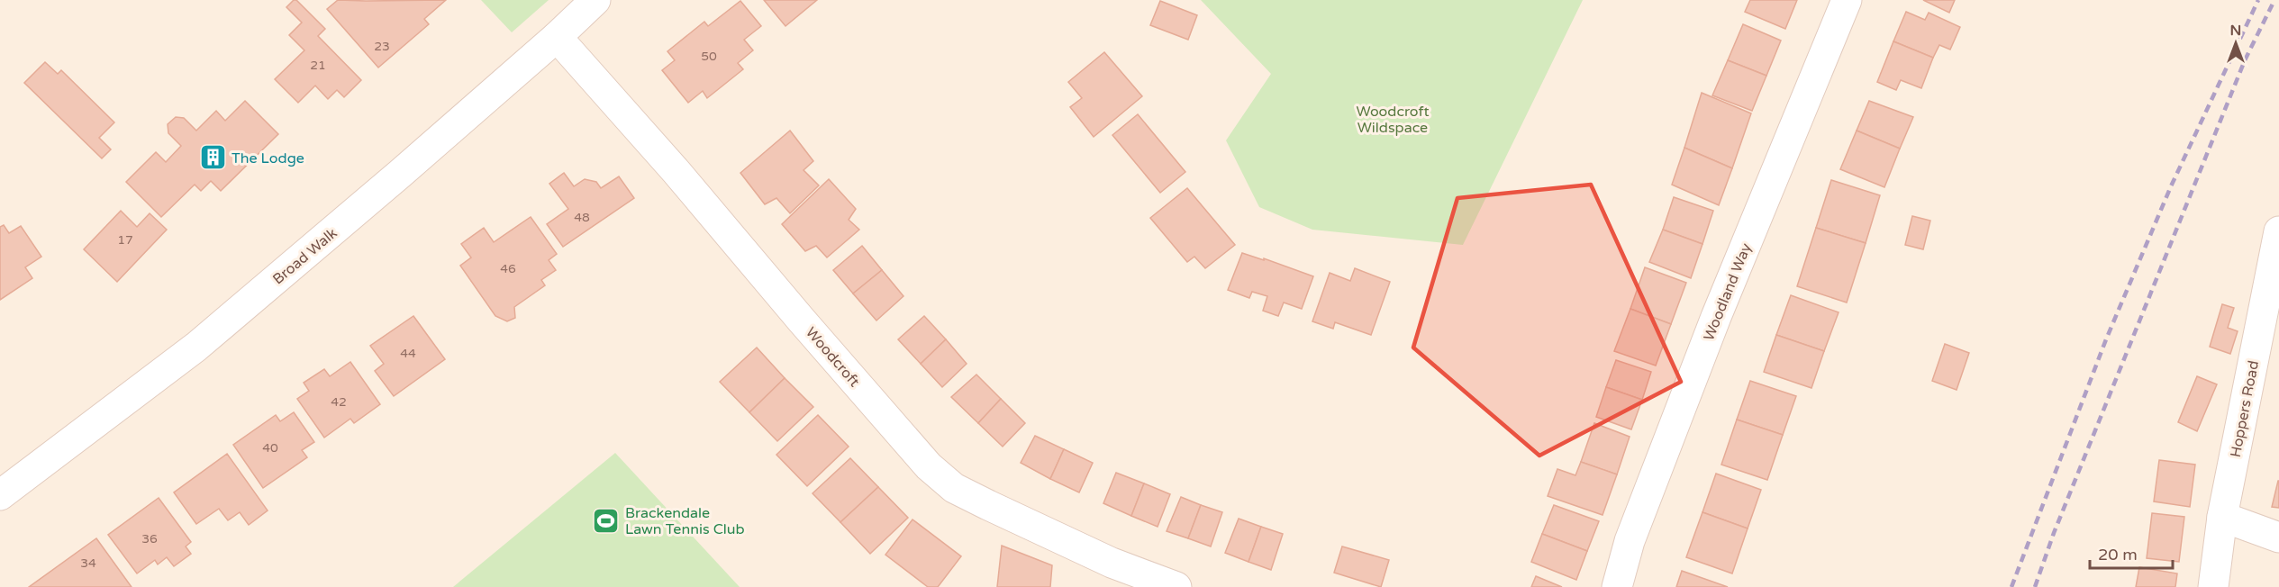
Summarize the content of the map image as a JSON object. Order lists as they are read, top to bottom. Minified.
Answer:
{"streets":{"street":["Broad Walk","Woodland Way","Woodcroft","Hoppers Road"]},"crossings":[["Broad Walk","Woodcroft"]],"parks":["Woodcroft Wildspace"],"places":{"building":["The Lodge"],"sports":["Brackendale Lawn Tennis Club"]},"house_numbers":["23","50","21","48","17","46","44","42","40","36","34"],"scale_bar":"20 m","north":"top"}
